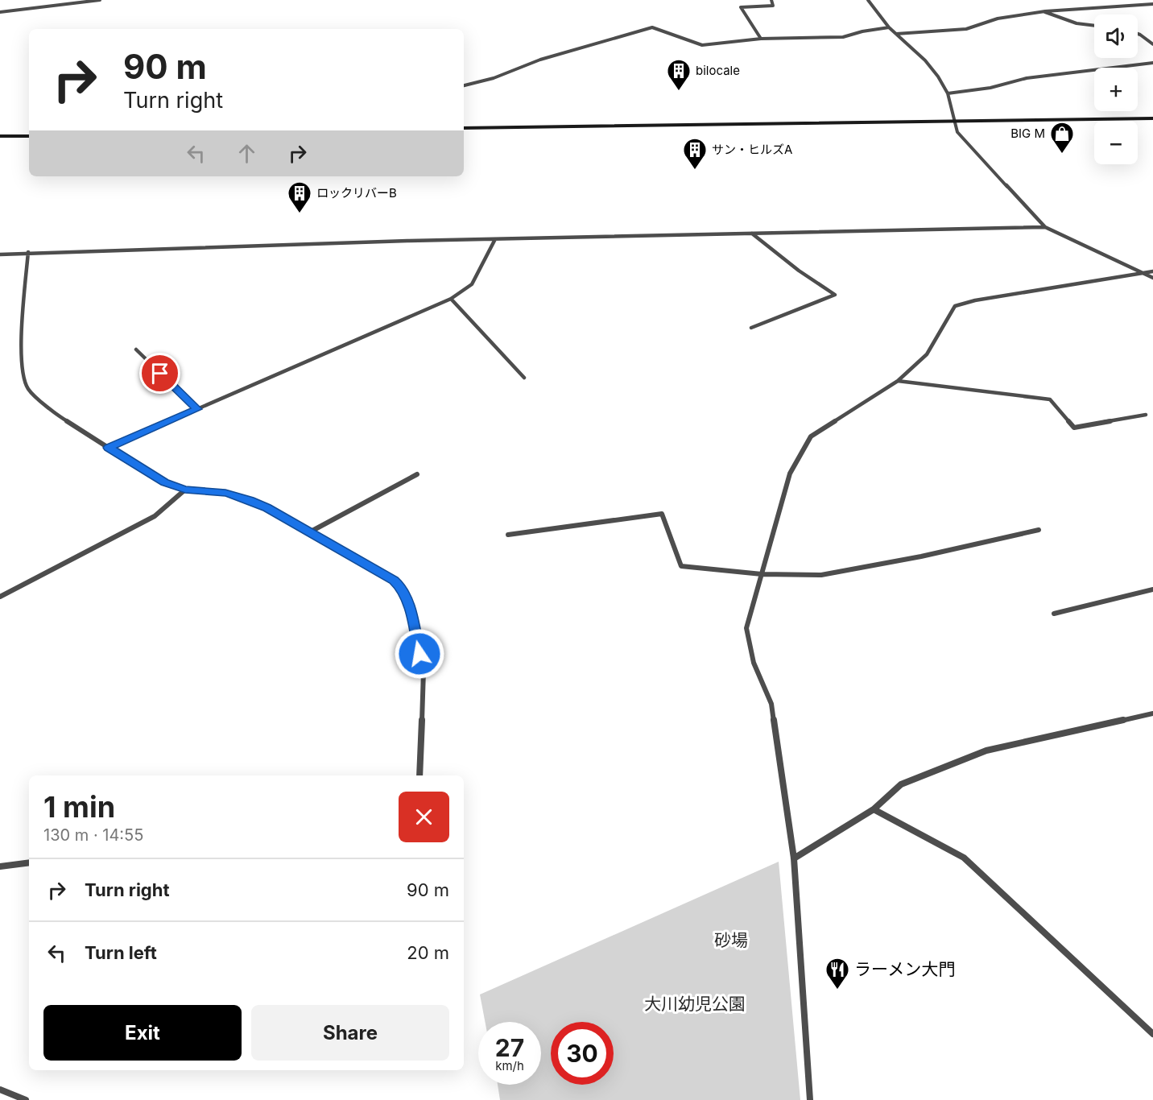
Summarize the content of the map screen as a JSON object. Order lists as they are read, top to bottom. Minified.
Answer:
{"parks":["砂場","大川幼児公園"],"places":{"building":["bilocale","サン・ヒルズA","ロックリバーB"],"shop":["BIG M"],"restaurant":["ラーメン大門"]},"page":{"map_buttons":["+","−"],"turn":["90 m","Turn right"],"heading":["1 min","130 m · 14:55"],"list":[{"name":"Turn right","value":"90 m"},{"name":"Turn left","value":"20 m"}],"buttons":["Exit","Share"],"speed":"27 km/h","limit":"30"}}
